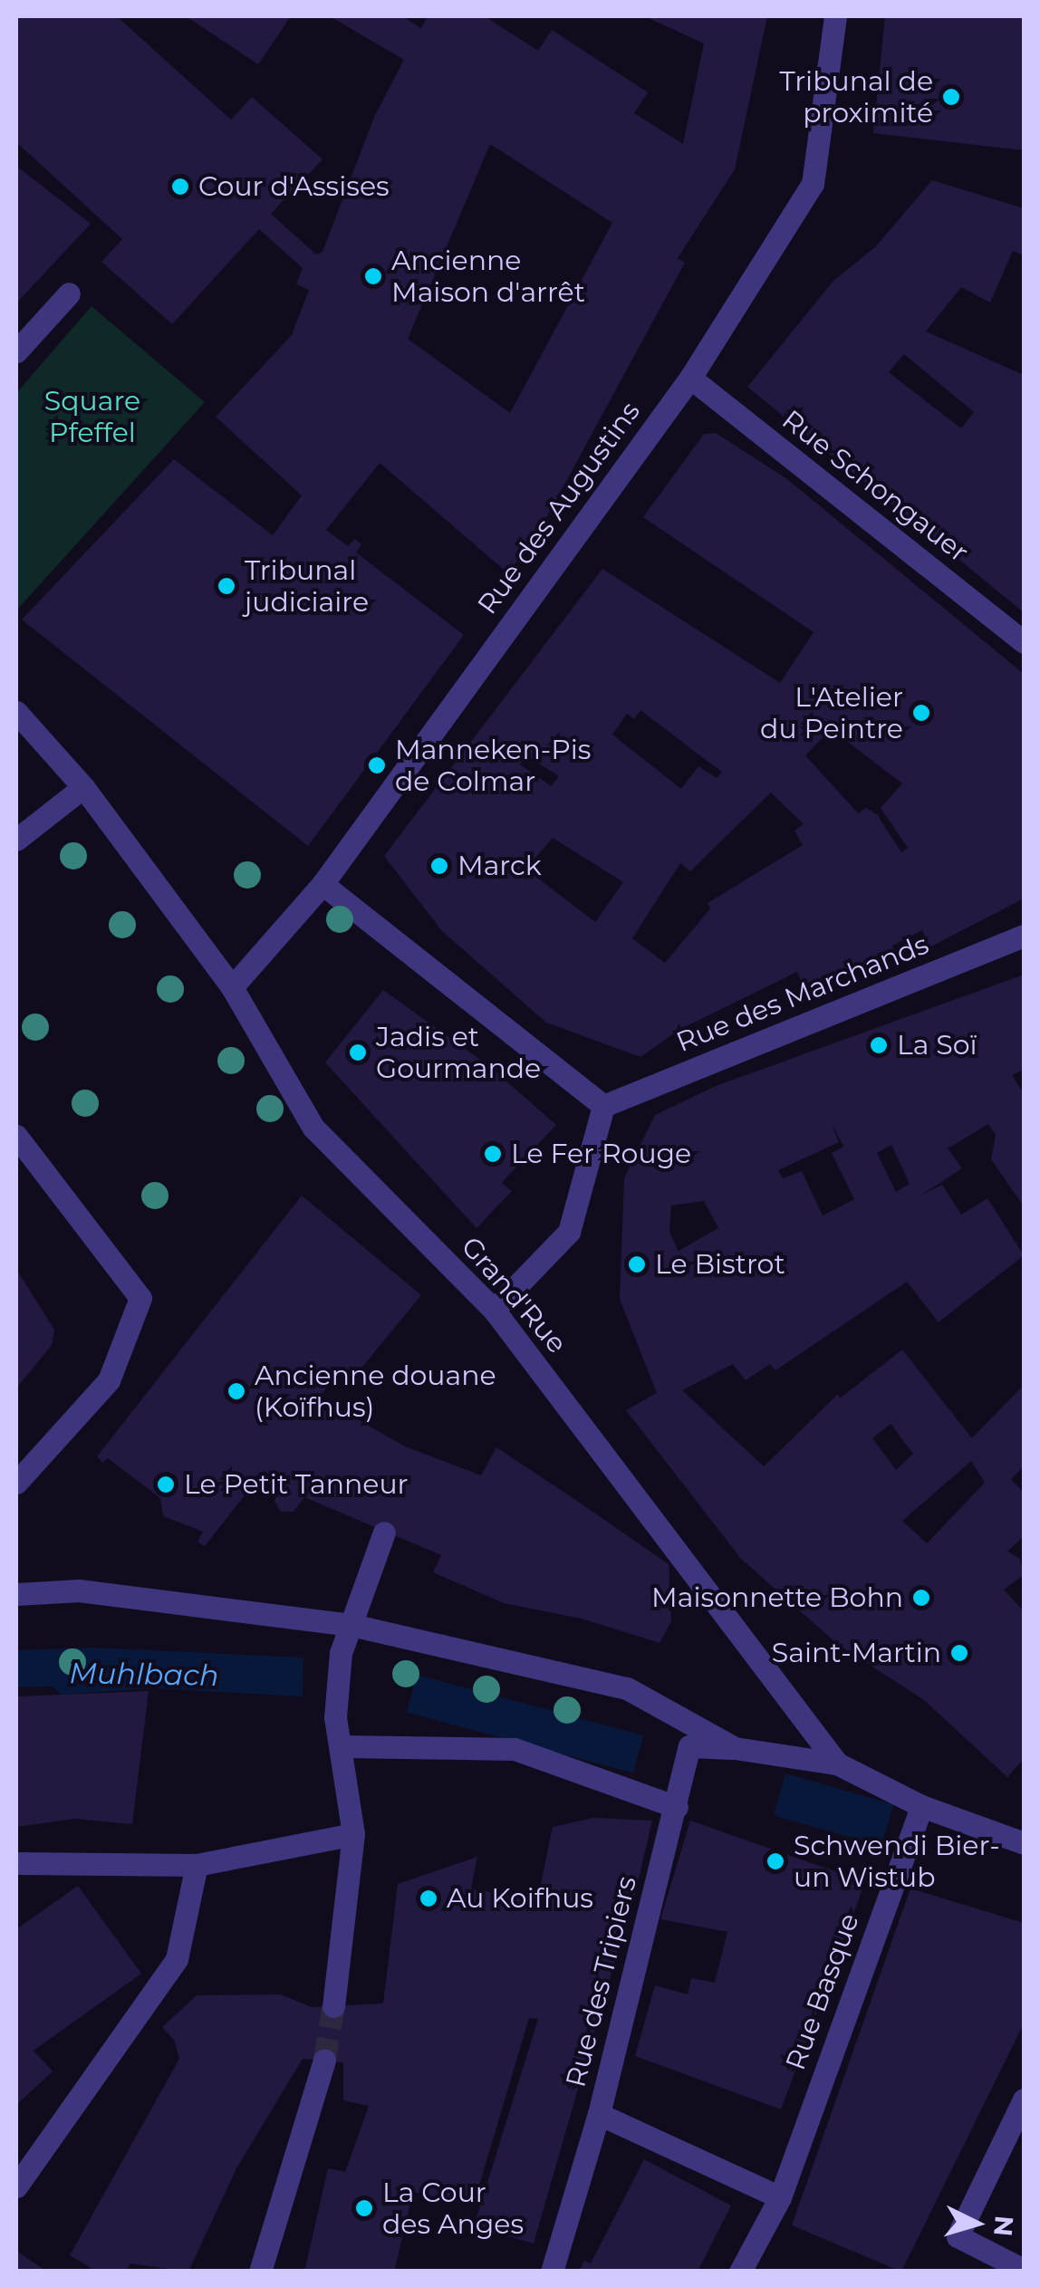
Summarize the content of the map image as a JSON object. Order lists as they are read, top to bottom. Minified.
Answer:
{"streets":{"street":["Rue Schongauer","Rue des Augustins","Rue des Marchands","Grand'Rue","Rue des Tripiers","Rue Basque"]},"crossings":[["Rue Schongauer","Rue des Augustins"],["Rue des Augustins","Grand'Rue"],["Grand'Rue","Rue Basque"]],"water":["Muhlbach"],"parks":["Square Pfeffel"],"places":["Tribunal de proximité","Cour d'Assises","Ancienne Maison d'arrêt","Tribunal judiciaire","L'Atelier du Peintre","Manneken-Pis de Colmar","Marck","La Soï","Jadis et Gourmande","Le Fer Rouge","Le Bistrot","Ancienne douane (Koïfhus)","Le Petit Tanneur","Maisonnette Bohn","Saint-Martin","Schwendi Bier- un Wistub","Au Koifhus","La Cour des Anges"],"north":"right"}
